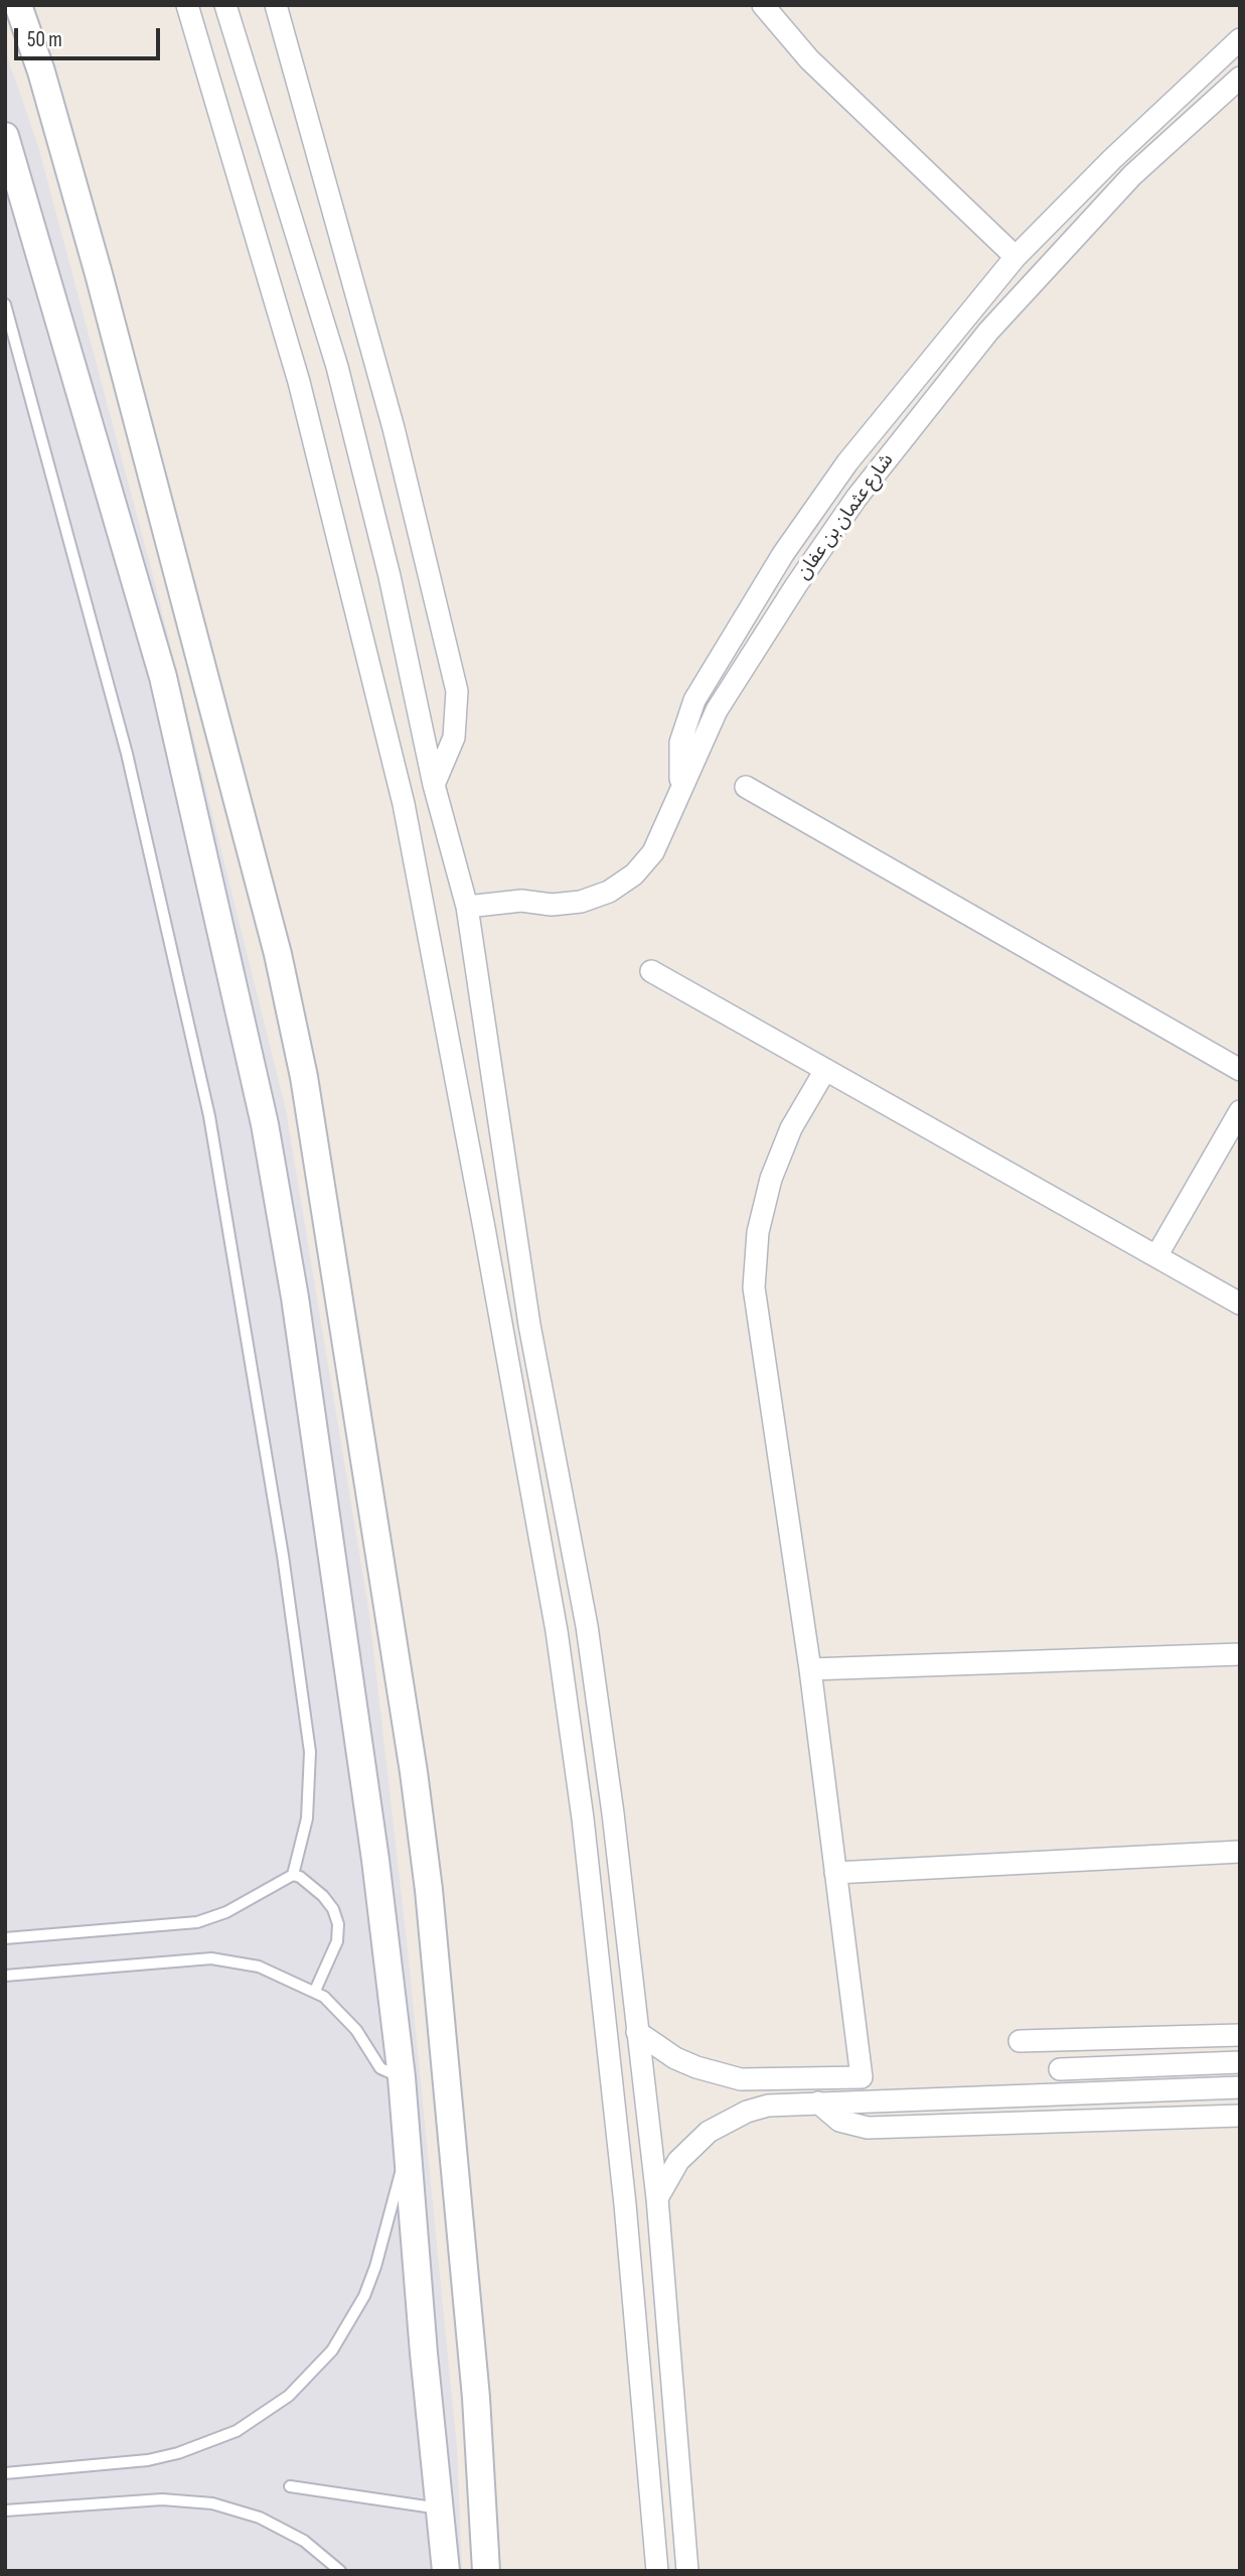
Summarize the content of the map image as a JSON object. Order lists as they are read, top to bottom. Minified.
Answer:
{"streets":{"street":["شارع عثمان بن عفان"]},"scale_bar":"50 m"}
